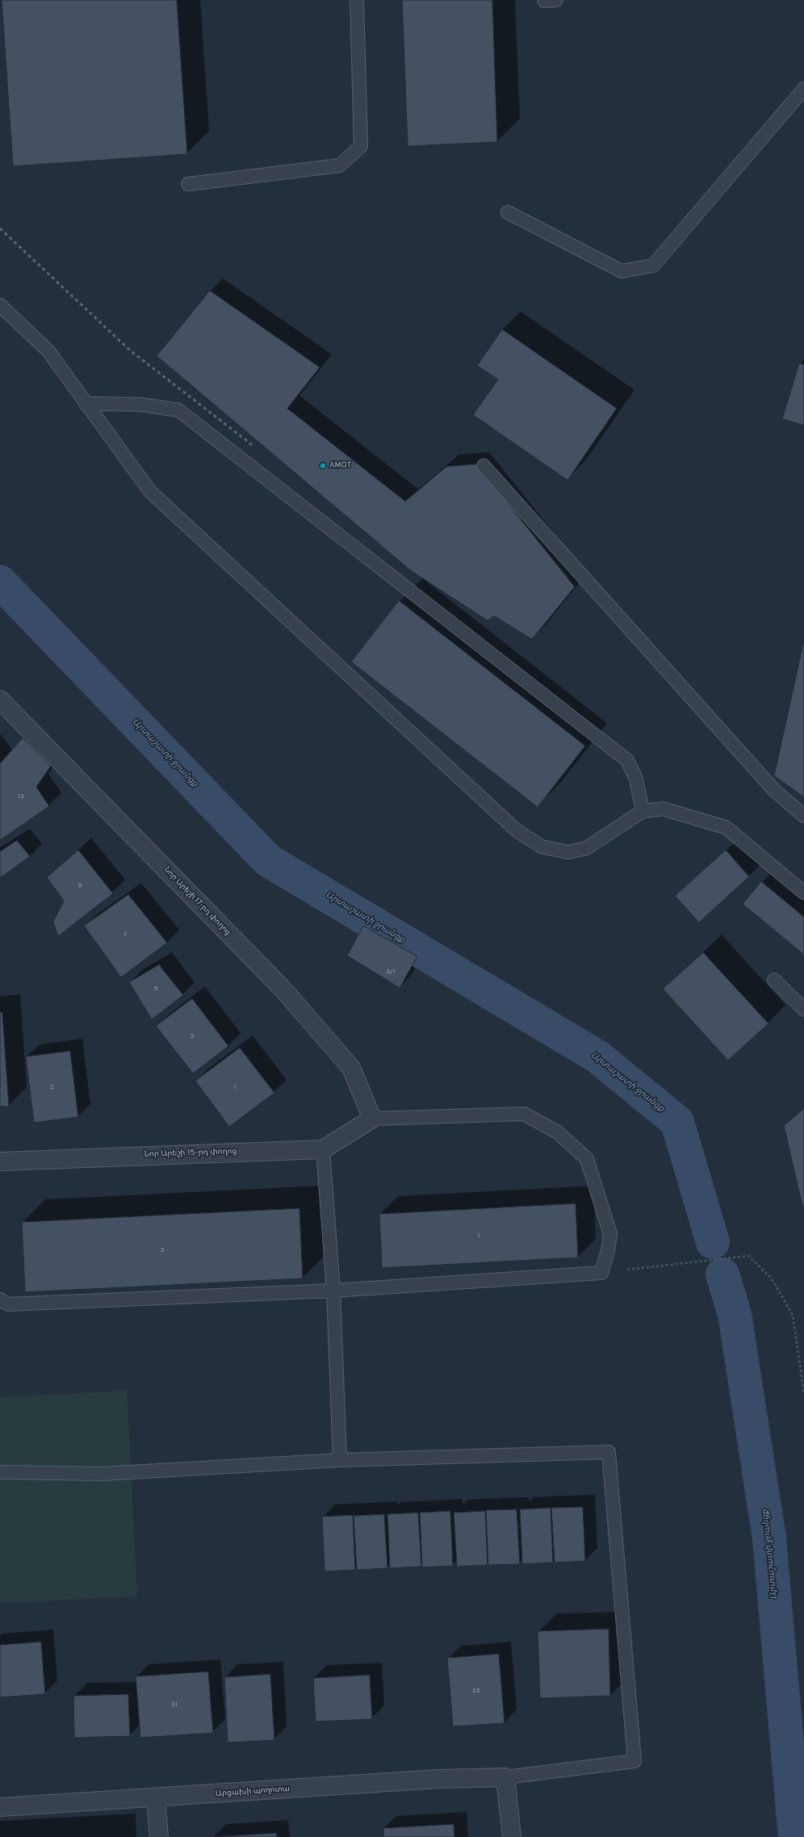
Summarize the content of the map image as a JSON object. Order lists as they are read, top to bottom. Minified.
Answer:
{"streets":{"street":["Նոր Արեշի 17-րդ փողոց","Նոր Արեշի 15-րդ փողոց","Արցախի պողոտա"]},"crossings":[["Նոր Արեշի 17-րդ փողոց","Նոր Արեշի 15-րդ փողոց"]],"water":["Արտաշատի ջրանցք"],"places":["AMOT"],"house_numbers":["13","9","7","3/1","5","3","2","1","1","3","35","31"]}
